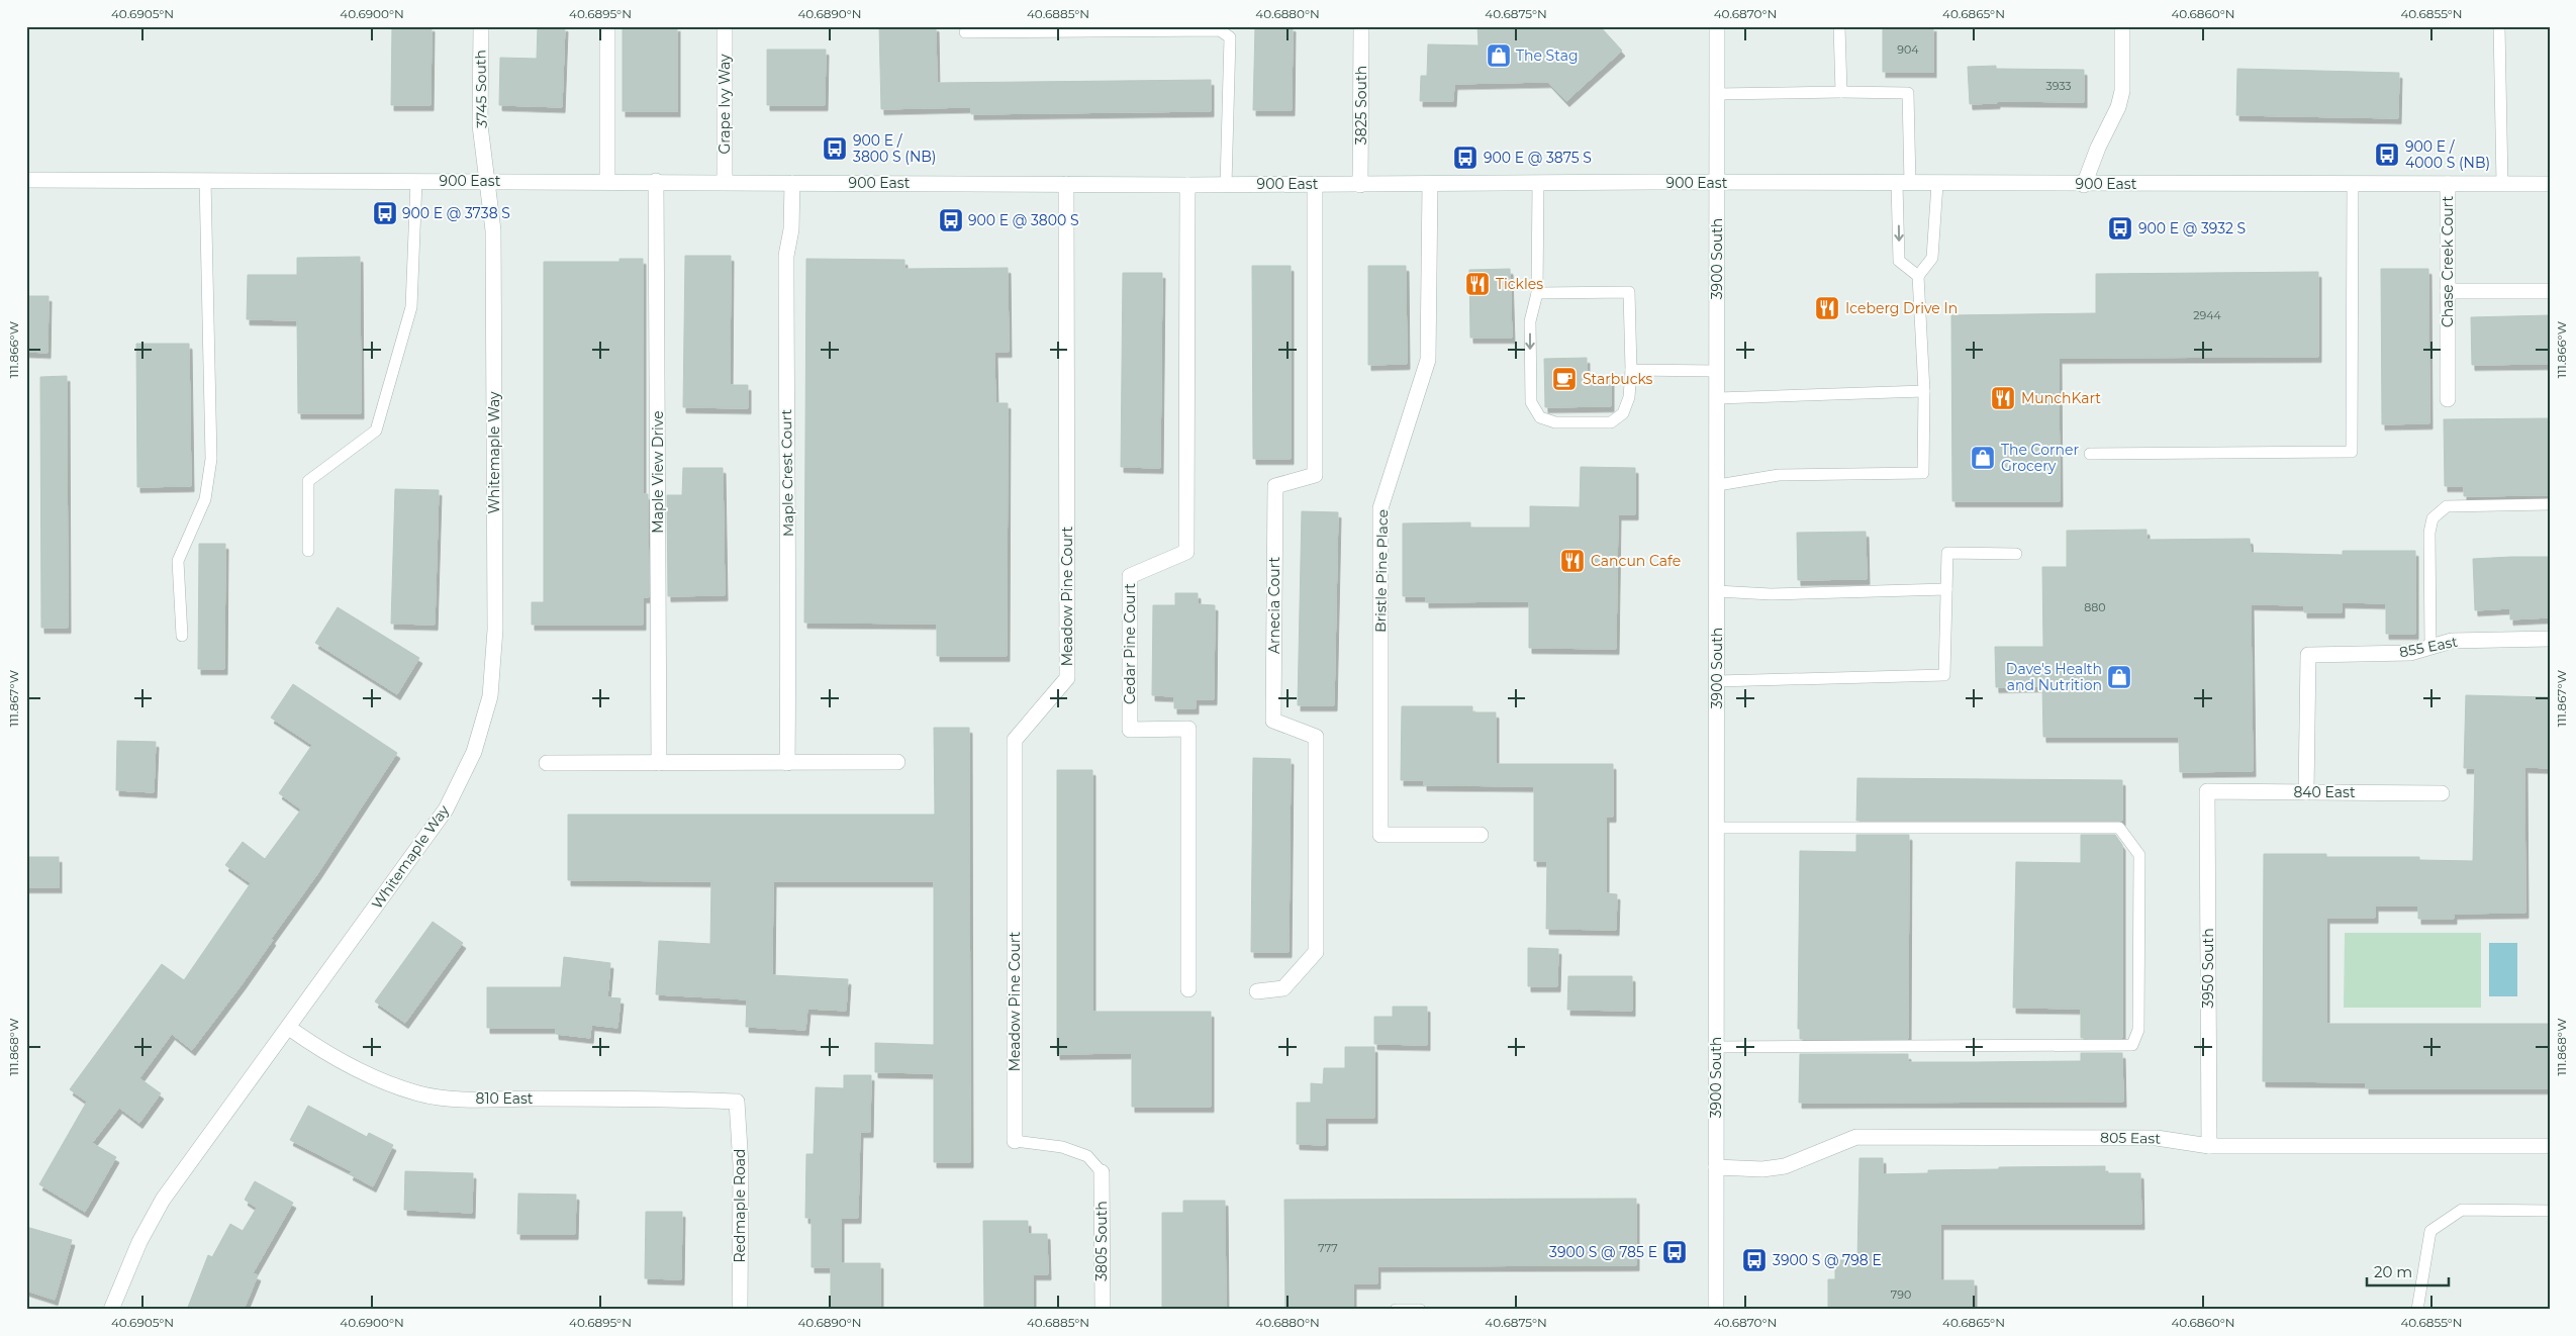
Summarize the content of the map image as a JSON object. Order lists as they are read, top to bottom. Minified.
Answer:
{"streets":{"street":["3745 South","Grape Ivy Way","3825 South","900 East","3900 South","Chase Creek Court","Whitemaple Way","Maple View Drive","Maple Crest Court","Bristle Pine Place","Meadow Pine Court","Arnecia Court","Cedar Pine Court","855 East","840 East","3950 South","810 East","805 East","Redmaple Road","3805 South"]},"crossings":[["3745 South","900 East"],["3745 South","Whitemaple Way"],["Grape Ivy Way","900 East"],["3825 South","900 East"],["900 East","3900 South"],["900 East","Chase Creek Court"],["900 East","Whitemaple Way"],["900 East","Maple View Drive"],["900 East","Maple Crest Court"],["900 East","Bristle Pine Place"],["900 East","Meadow Pine Court"],["900 East","Arnecia Court"],["900 East","Cedar Pine Court"],["3900 South","805 East"],["Whitemaple Way","810 East"],["855 East","840 East"],["840 East","3950 South"],["3950 South","805 East"],["810 East","Redmaple Road"]],"places":{"shop":["The Stag","The Corner Grocery","Dave's Health and Nutrition"],"bus stop":["900 E / 3800 S (NB)","900 E / 4000 S (NB)","900 E @ 3875 S","900 E @ 3738 S","900 E @ 3800 S","900 E @ 3932 S","3900 S @ 785 E","3900 S @ 798 E"],"restaurant":["Tickles","Iceberg Drive In","MunchKart","Cancun Cafe"],"cafe":["Starbucks"]},"house_numbers":["904","3933","2944","880","777","790"],"scale_bar":"20 m","coordinates":["40.6905°N","40.6900°N","40.6895°N","40.6890°N","40.6885°N","40.6880°N","40.6875°N","40.6870°N","40.6865°N","40.6860°N","40.6855°N","111.866°W","111.867°W","111.868°W"]}
